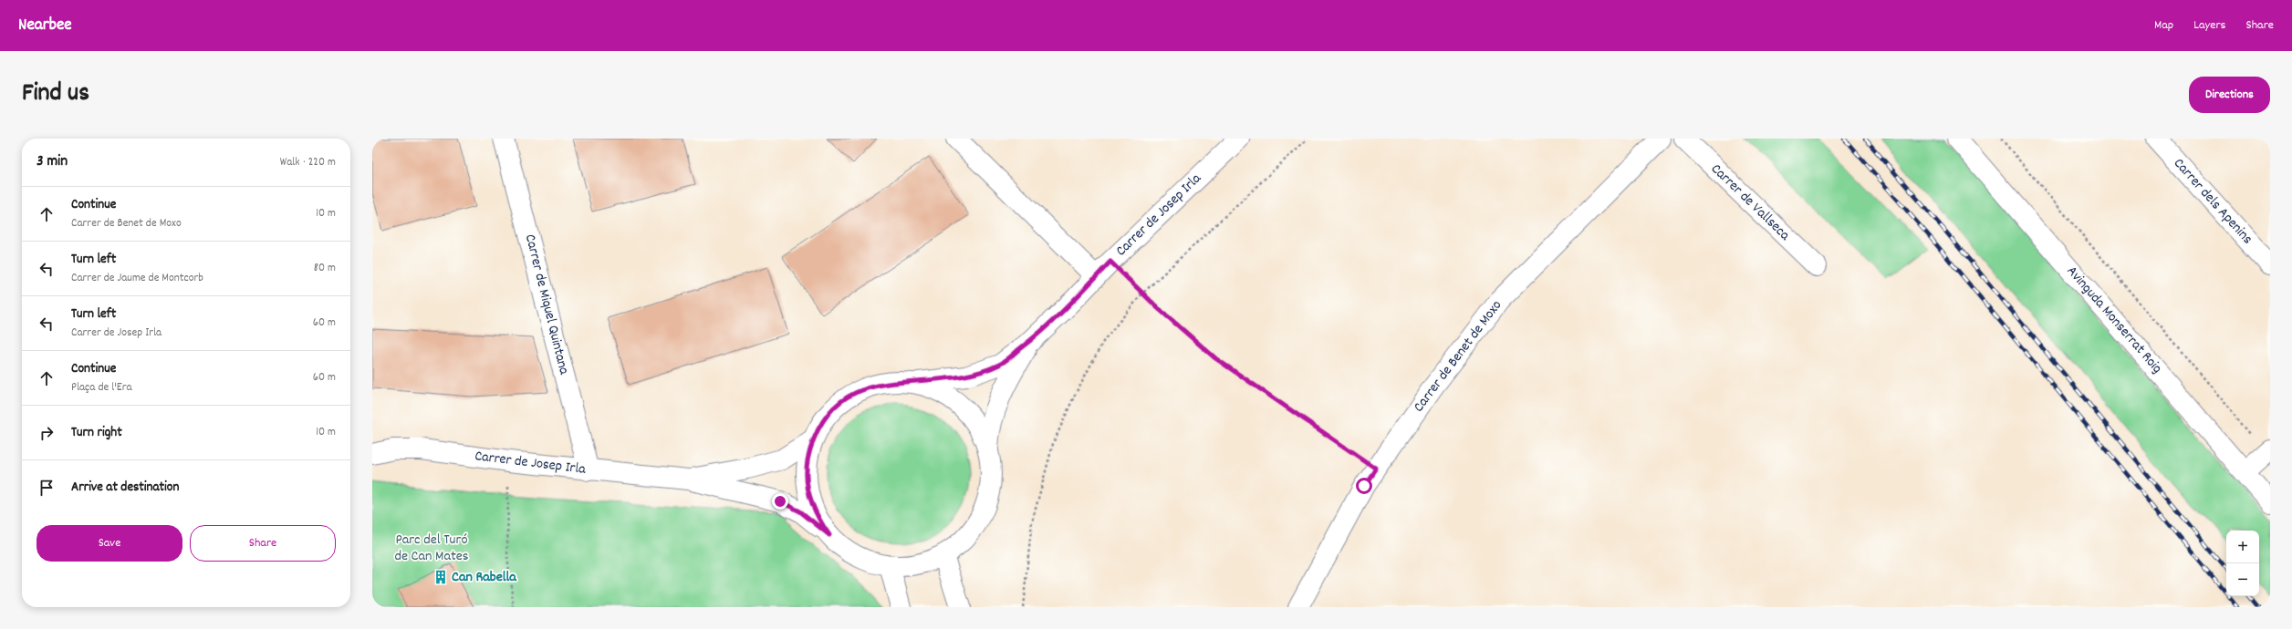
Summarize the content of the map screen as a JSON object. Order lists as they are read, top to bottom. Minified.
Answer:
{"streets":{"street":["Carrer dels Apenins","Carrer de Vallseca","Carrer de Josep Irla","Carrer de Miquel Quintana","Avinguda Monserrat Roig","Carrer de Benet de Moxo"]},"crossings":[["Carrer de Josep Irla","Carrer de Miquel Quintana"]],"parks":["Parc del Turó de Can Mates"],"places":{"building":["Can Rabella"]},"page":{"header":"Nearbee","nav":["Map","Layers","Share"],"title":"Find us","buttons":["Directions",["Save","Share"]],"heading":["3 min","Walk · 220 m"],"list":[["Continue","Carrer de Benet de Moxo","10 m"],["Turn left","Carrer de Jaume de Montcorb","80 m"],["Turn left","Carrer de Josep Irla","60 m"],["Continue","Plaça de l'Era","60 m"],["Turn right","10 m"],"Arrive at destination"],"map_buttons":["+","−"]}}
